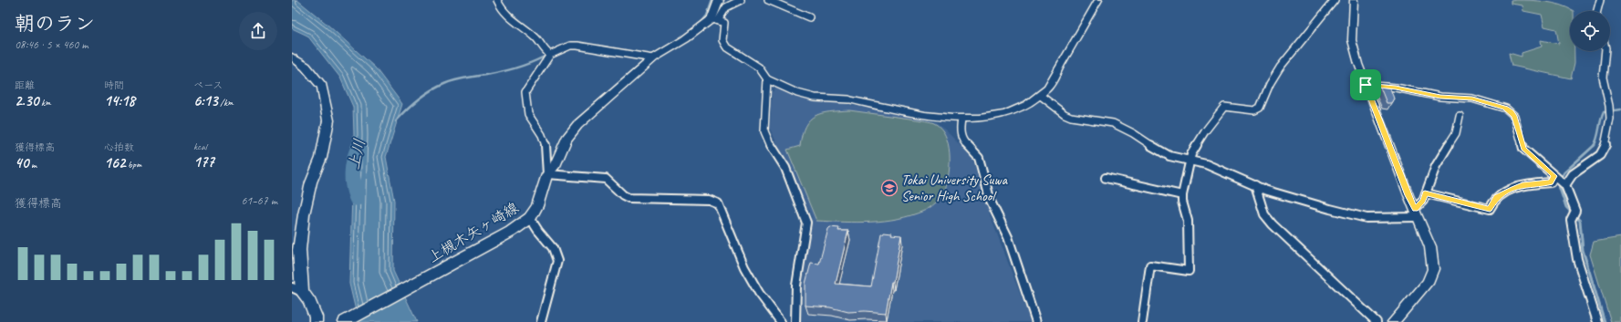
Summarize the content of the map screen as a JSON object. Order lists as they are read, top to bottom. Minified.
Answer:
{"streets":{"main road":["上槻木矢ヶ崎線"]},"water":["上川"],"places":{"school or university":["Tokai University Suwa Senior High School"]},"page":{"heading":["朝のラン","08:46 · 5 × 460 m"],"stats":[["距離","2.30 km"],["時間","14:18"],["ペース","6:13 /km"],["獲得標高","40 m"],["心拍数","162 bpm"],["kcal","177"]],"chart":["獲得標高","61–67 m"]}}
